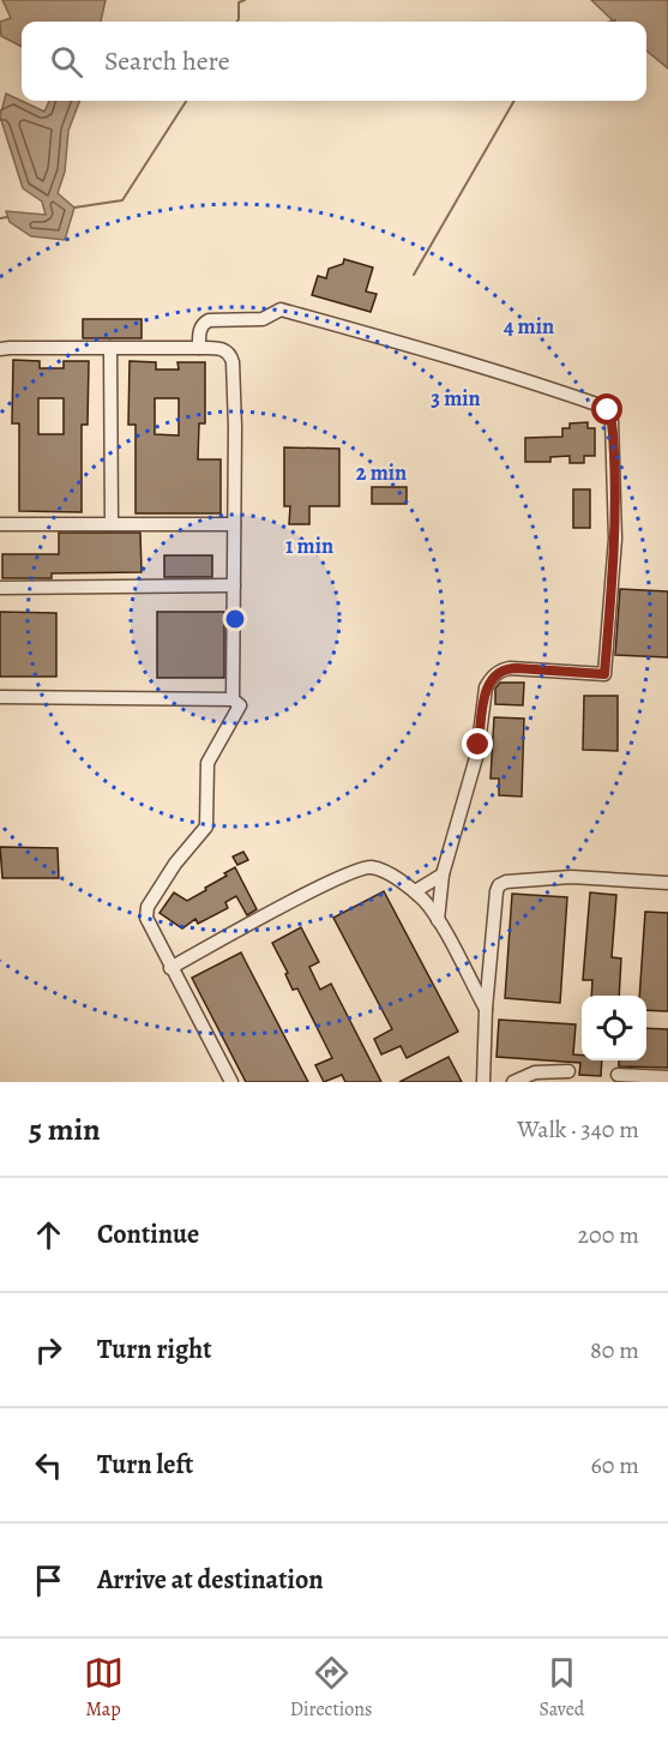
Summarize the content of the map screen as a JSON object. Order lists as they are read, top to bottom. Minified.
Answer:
{"page":{"search":"Search here","heading":["5 min","Walk · 340 m"],"list":[["Continue","200 m"],["Turn right","80 m"],["Turn left","60 m"],"Arrive at destination"],"nav":["Map","Directions","Saved"]},"rings":["4 min","3 min","2 min","1 min"]}
